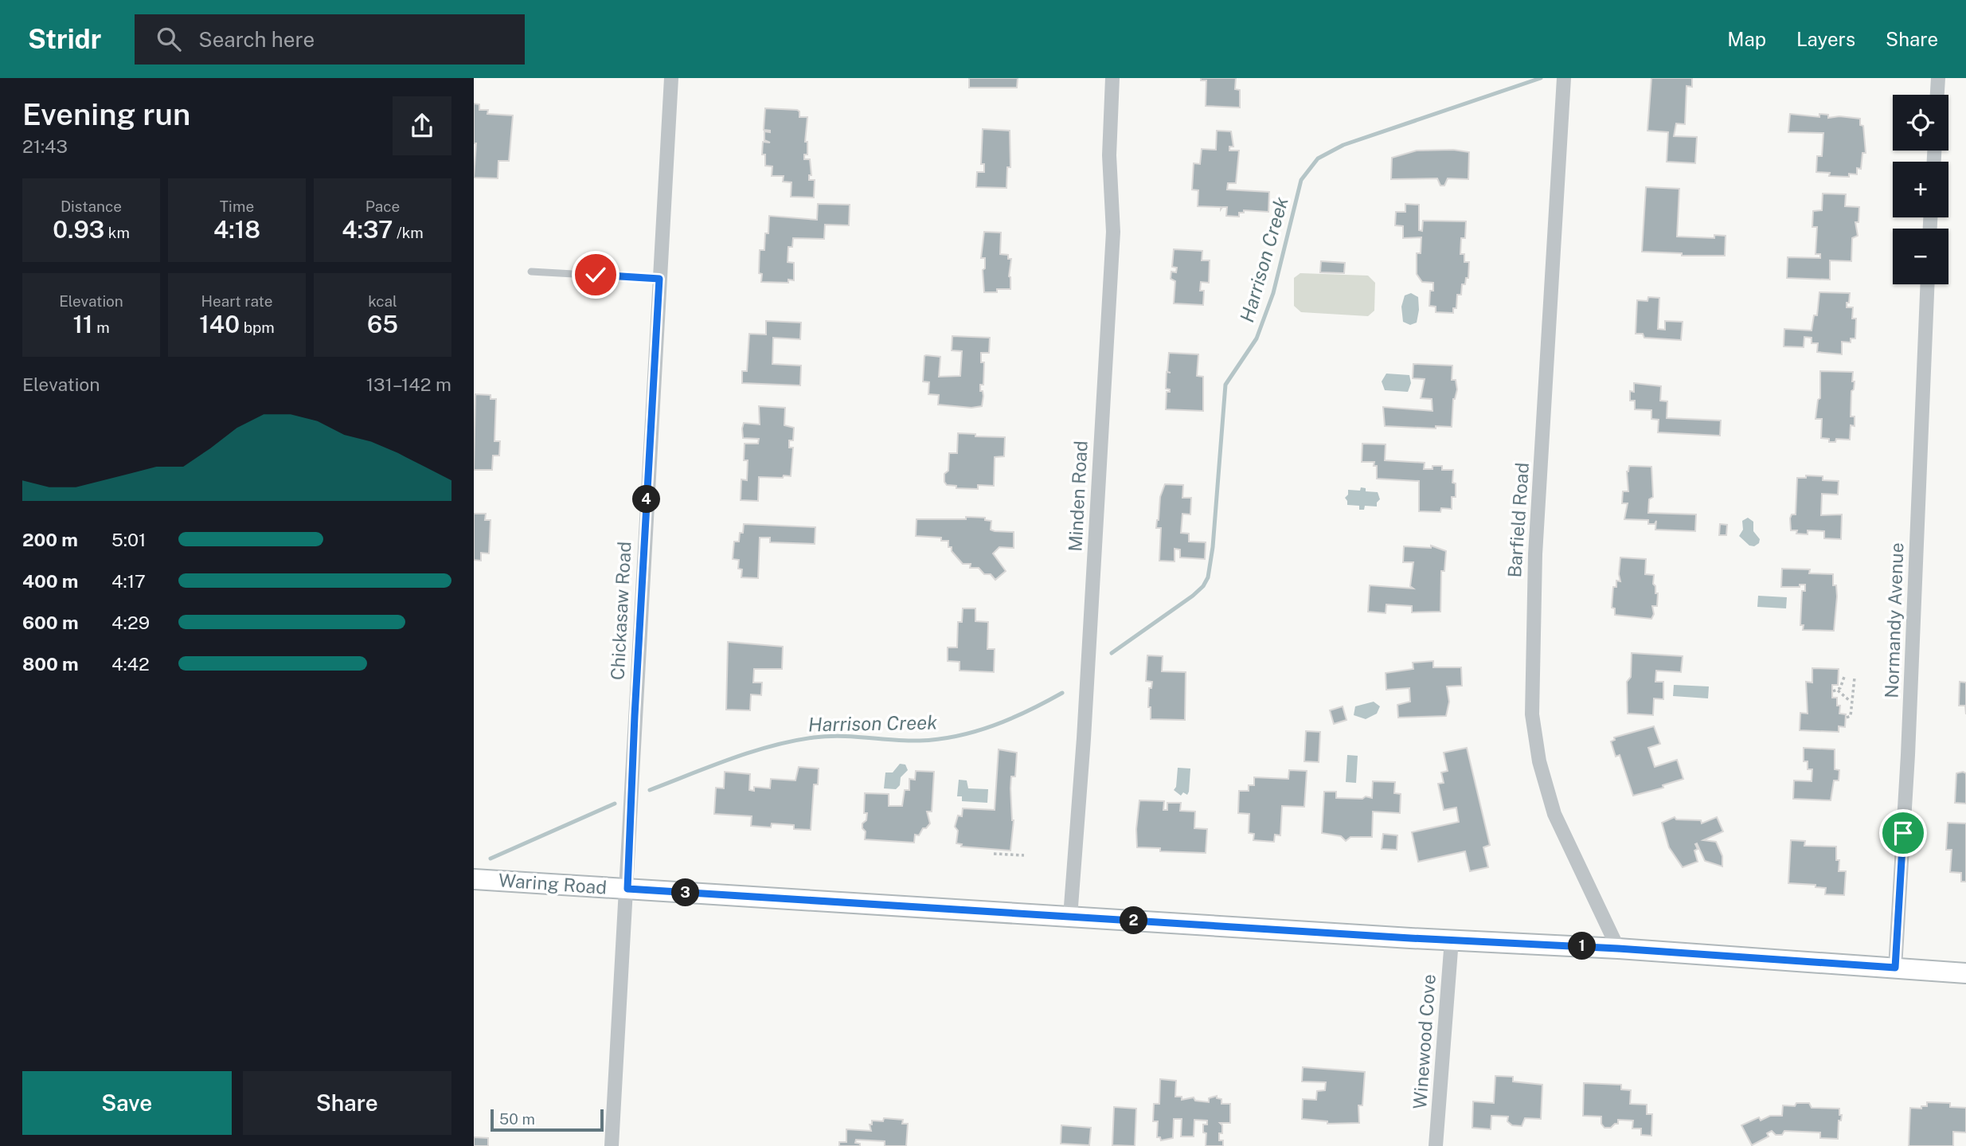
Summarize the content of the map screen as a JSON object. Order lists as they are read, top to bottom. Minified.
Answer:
{"streets":{"main road":["Waring Road"],"street":["Minden Road","Barfield Road","Chickasaw Road","Normandy Avenue","Winewood Cove"]},"crossings":[["Minden Road","Waring Road"],["Barfield Road","Waring Road"],["Chickasaw Road","Waring Road"],["Normandy Avenue","Waring Road"],["Waring Road","Winewood Cove"]],"water":["Harrison Creek"],"scale_bar":"50 m","page":{"header":"Stridr","search":"Search here","nav":["Map","Layers","Share"],"heading":["Evening run","21:43"],"map_buttons":["+","−"],"stats":[["Distance","0.93 km"],["Time","4:18"],["Pace","4:37 /km"],["Elevation","11 m"],["Heart rate","140 bpm"],["kcal","65"]],"chart":["Elevation","131–142 m"],"pins":["4","3","2","1"],"list":[{"name":"200 m","note":"5:01"},{"name":"400 m","note":"4:17"},{"name":"600 m","note":"4:29"},{"name":"800 m","note":"4:42"}],"buttons":["Save","Share"],"scale":"50 m"}}
